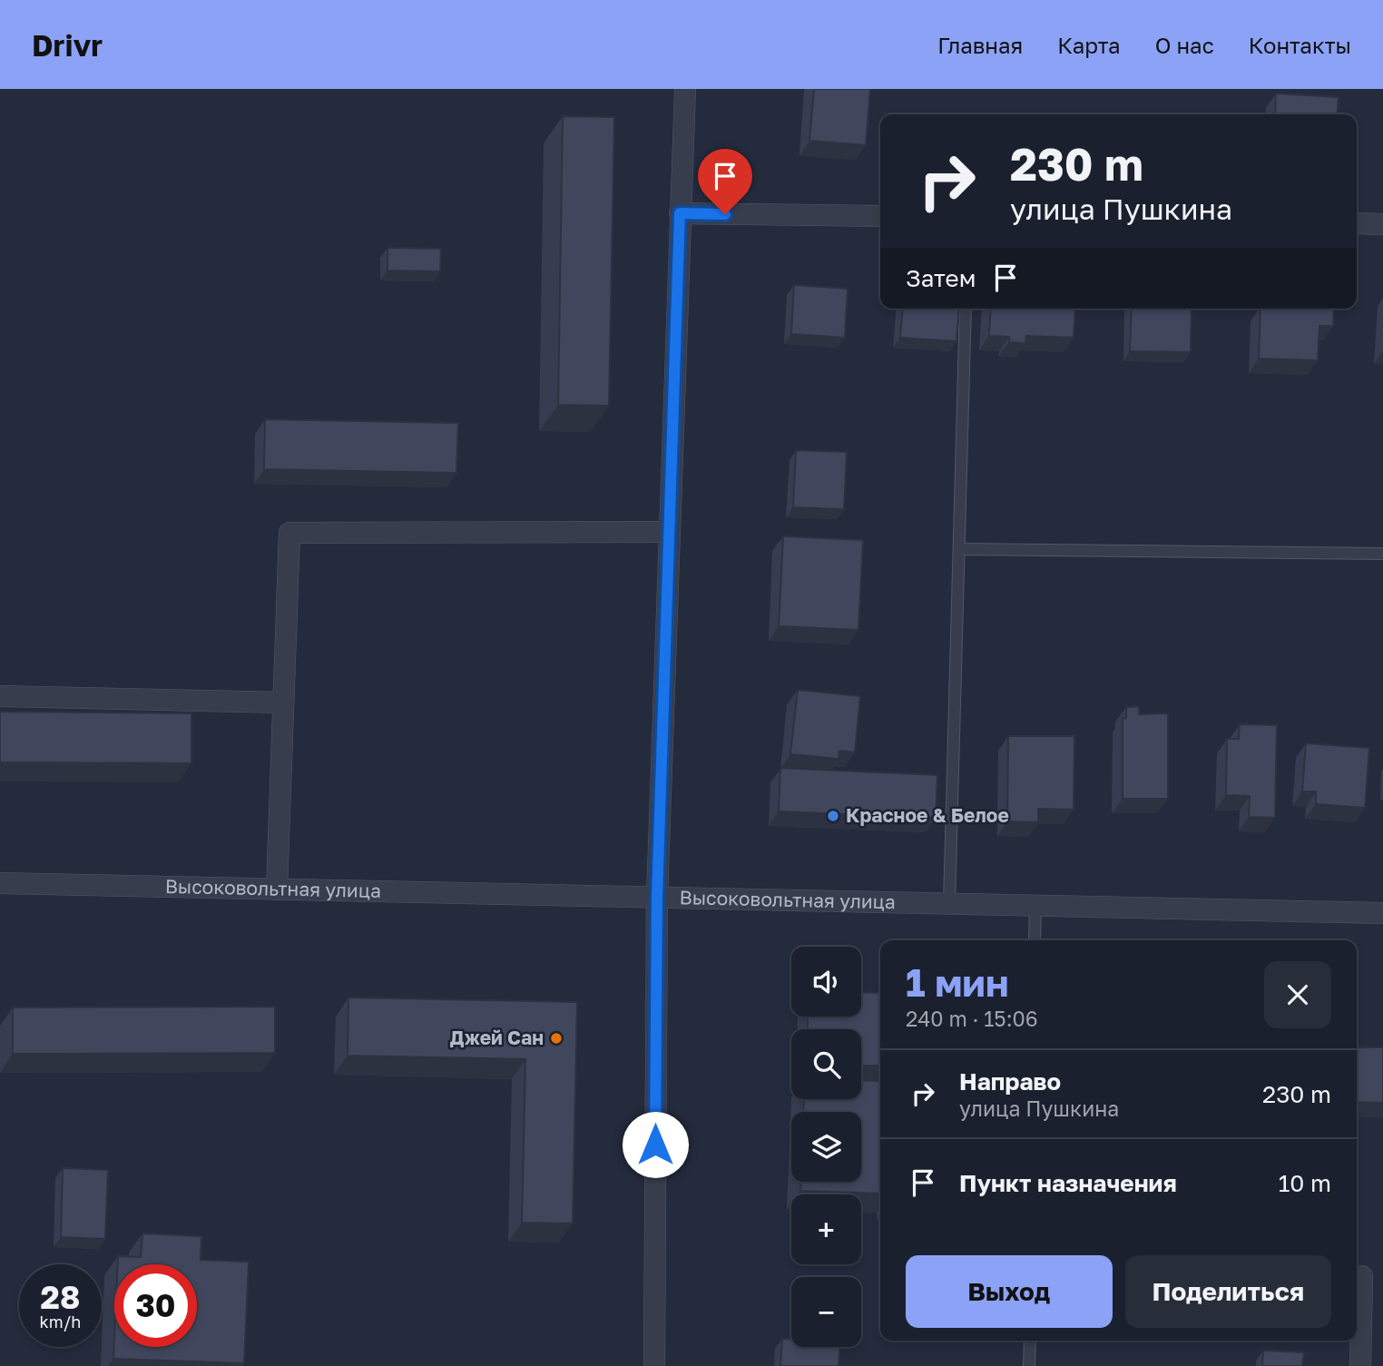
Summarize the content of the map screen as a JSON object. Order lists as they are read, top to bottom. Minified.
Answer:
{"streets":{"street":["Высоковольтная улица"]},"places":["Красное & Белое","Джей Сан"],"page":{"header":"Drivr","nav":["Главная","Карта","О нас","Контакты"],"turn":["230 m","улица Пушкина"],"then":"Затем","heading":["1 мин","240 m · 15:06"],"map_buttons":["+","−"],"list":[{"name":"Направо","note":"улица Пушкина","value":"230 m"},{"name":"Пункт назначения","value":"10 m"}],"buttons":["Выход","Поделиться"],"speed":"28 km/h","limit":"30"}}
